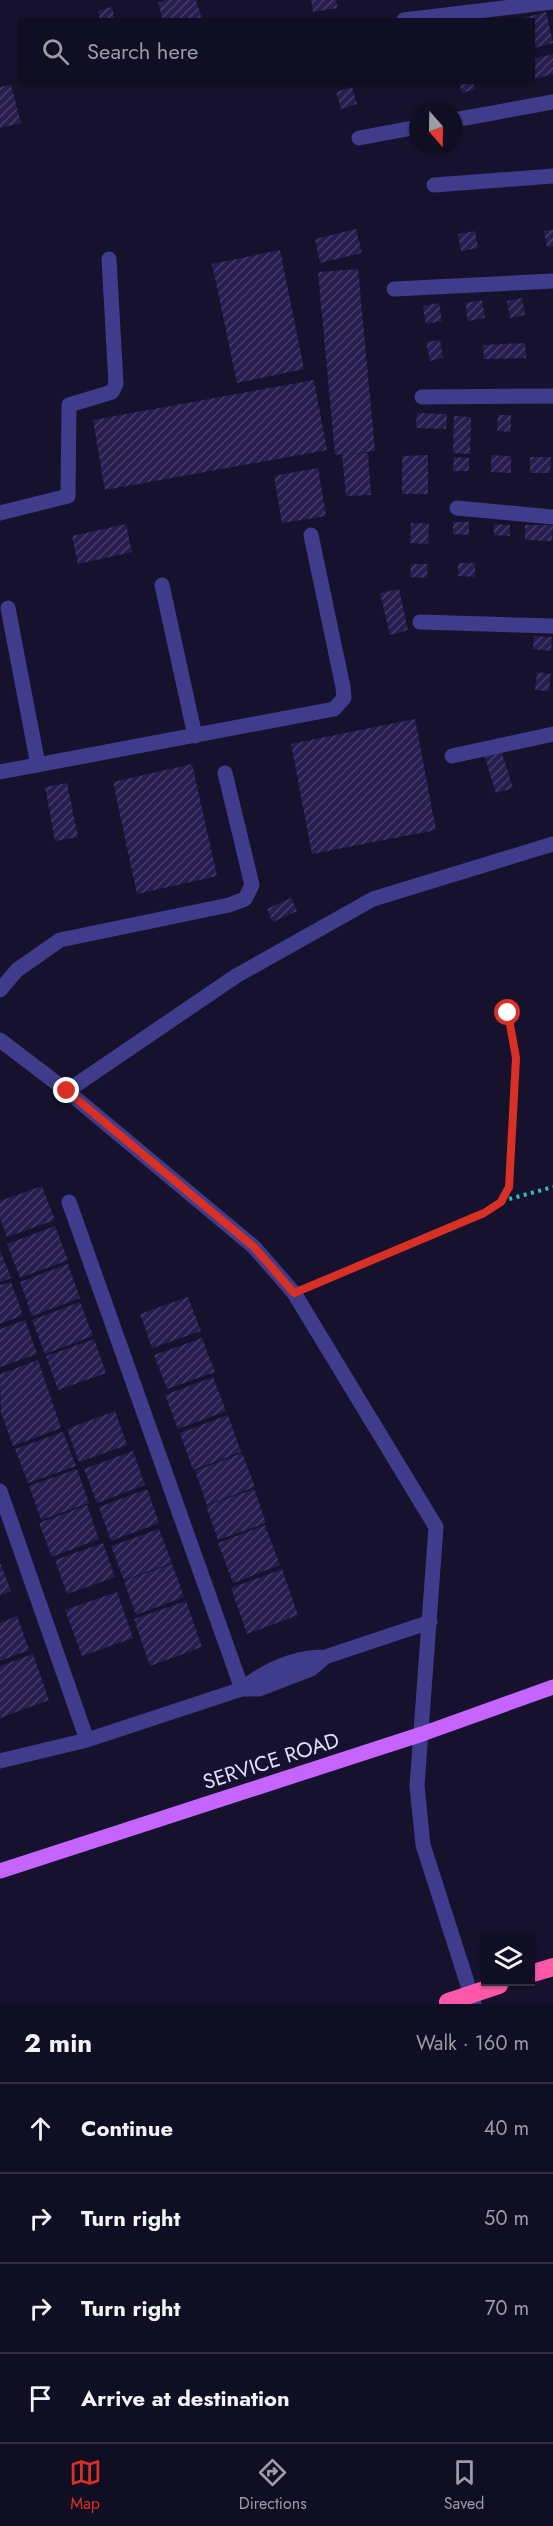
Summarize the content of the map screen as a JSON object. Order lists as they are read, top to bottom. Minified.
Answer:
{"streets":{"main road":["SERVICE ROAD"]},"north":"bottom","page":{"search":"Search here","heading":["2 min","Walk · 160 m"],"list":[["Continue","40 m"],["Turn right","50 m"],["Turn right","70 m"],"Arrive at destination"],"nav":["Map","Directions","Saved"]}}
